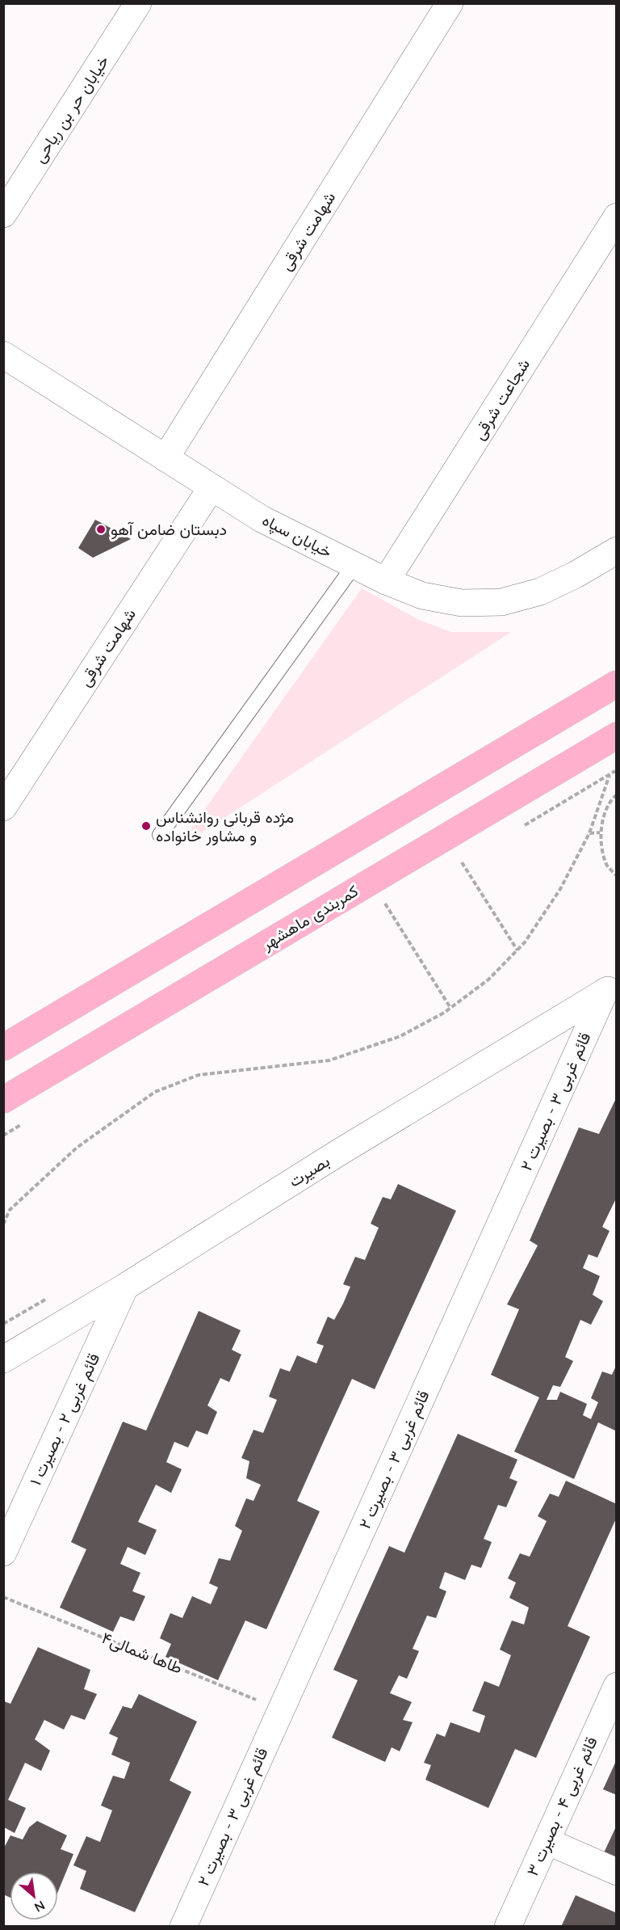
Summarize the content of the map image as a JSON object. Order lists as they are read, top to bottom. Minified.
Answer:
{"streets":{"main road":["کمربندی ماهشهر"],"street":["خیابان حر بن ریاحی","شهامت شرقی","شجاعت شرقی","خیابان سپاه","قائم غربی ۳ - بصیرت ۲","بصیرت","قائم غربی ۲ - بصیرت ۱","قائم غربی ۴ - بصیرت ۳"],"path":["طاها شمالی۴"]},"crossings":[["شهامت شرقی","خیابان سپاه"],["شجاعت شرقی","خیابان سپاه"],["قائم غربی ۳ - بصیرت ۲","بصیرت"],["قائم غربی ۳ - بصیرت ۲","طاها شمالی۴"],["بصیرت","قائم غربی ۲ - بصیرت ۱"]],"places":["دبستان ضامن آهو","مژده قربانی روانشناس و مشاور خانواده"],"north":"bottom right"}
